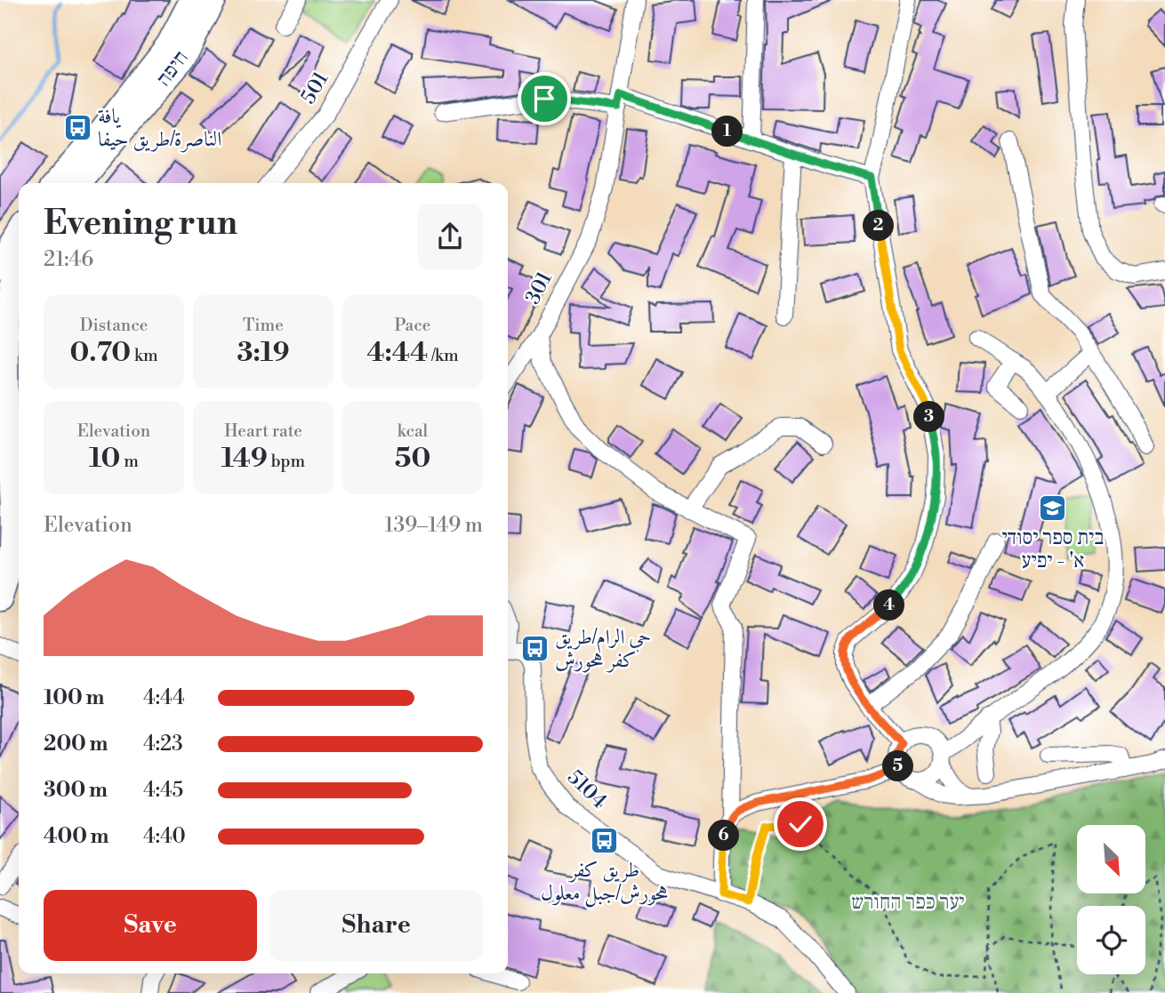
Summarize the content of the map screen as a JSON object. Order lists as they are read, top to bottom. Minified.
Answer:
{"streets":{"highway":["חיפה"],"street":["501","301","5104"]},"parks":["יער כפר החורש"],"places":{"bus stop":["يافة الناصرة/طريق حيفا","حي الرام/طريق كفر هحورش","طريق كفر هحورش/جبل معلول"],"school or university":["בית ספר יסודי א' - יפיע"]},"north":"bottom right","page":{"pins":["1","2","3","4","5","6"],"heading":["Evening run","21:46"],"stats":[["Distance","0.70 km"],["Time","3:19"],["Pace","4:44 /km"],["Elevation","10 m"],["Heart rate","149 bpm"],["kcal","50"]],"chart":["Elevation","139–149 m"],"list":[{"name":"100 m","note":"4:44"},{"name":"200 m","note":"4:23"},{"name":"300 m","note":"4:45"},{"name":"400 m","note":"4:40"}],"buttons":["Save","Share"]}}
